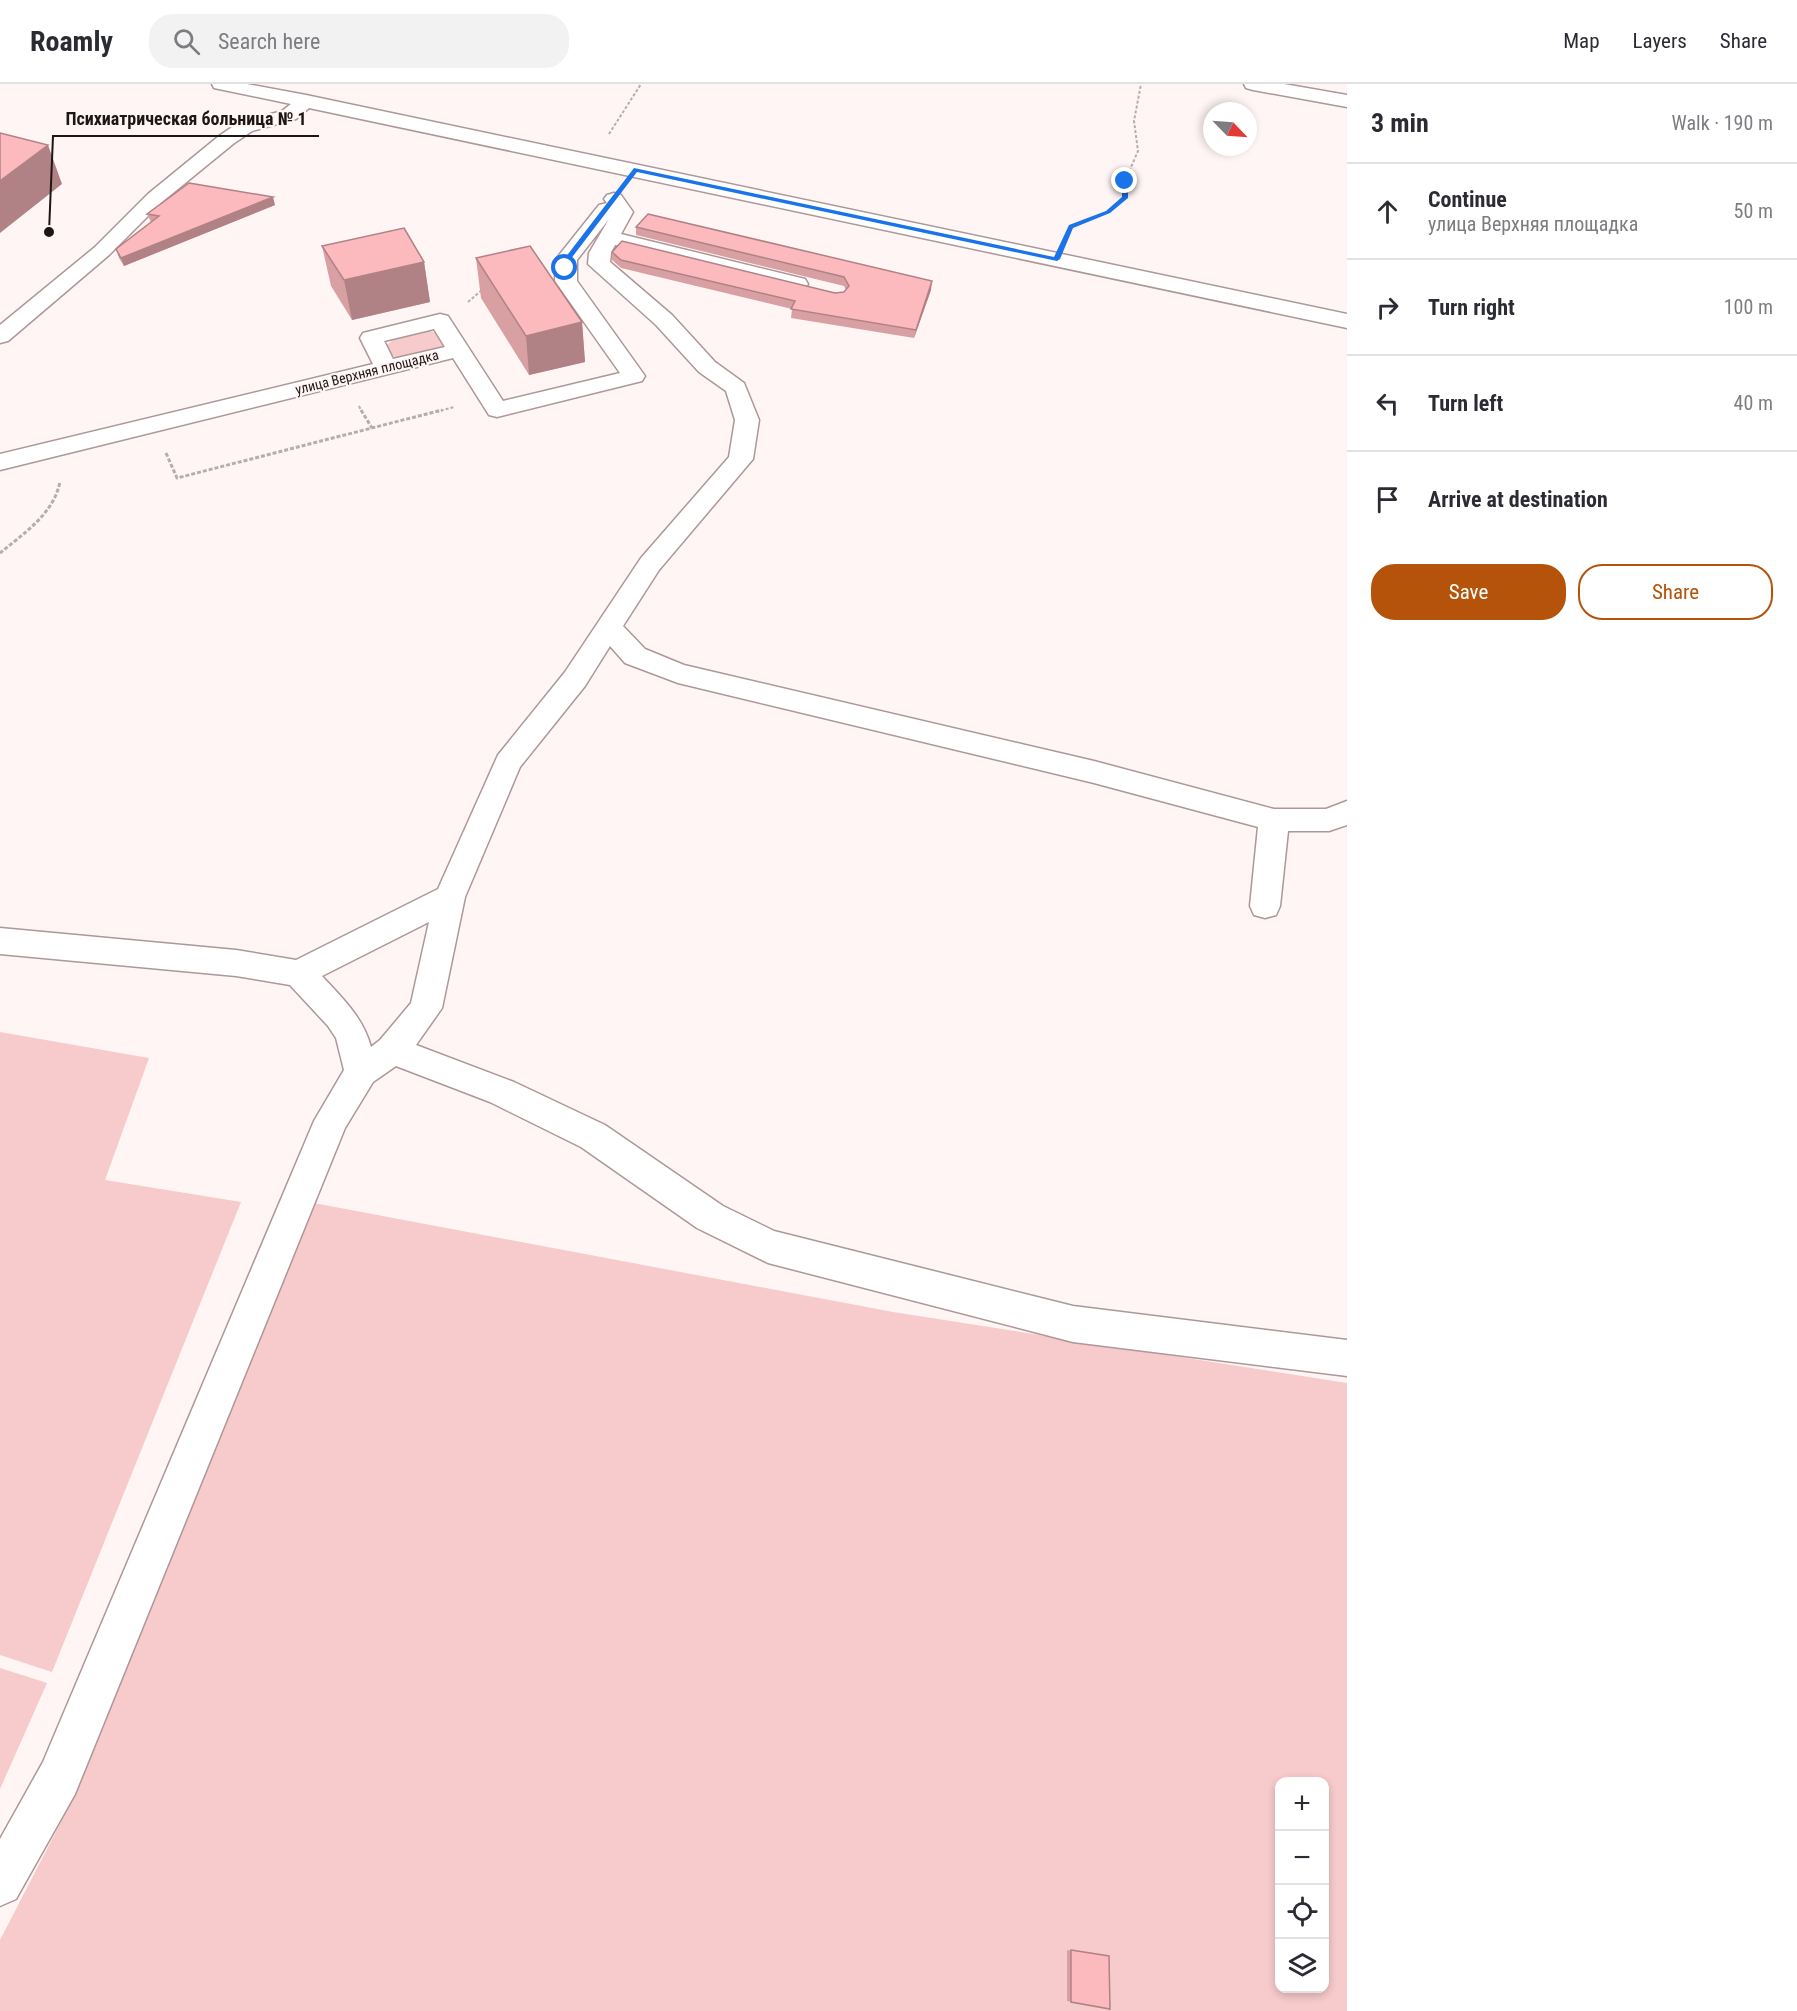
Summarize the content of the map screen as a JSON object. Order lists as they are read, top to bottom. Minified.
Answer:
{"streets":{"street":["улица Верхняя площадка"]},"places":["Психиатрическая больница № 1"],"north":"bottom right","page":{"header":"Roamly","search":"Search here","nav":["Map","Layers","Share"],"heading":["3 min","Walk · 190 m"],"list":[["Continue","улица Верхняя площадка","50 m"],["Turn right","100 m"],["Turn left","40 m"],"Arrive at destination"],"buttons":["Save","Share"],"map_buttons":["+","−"]}}
